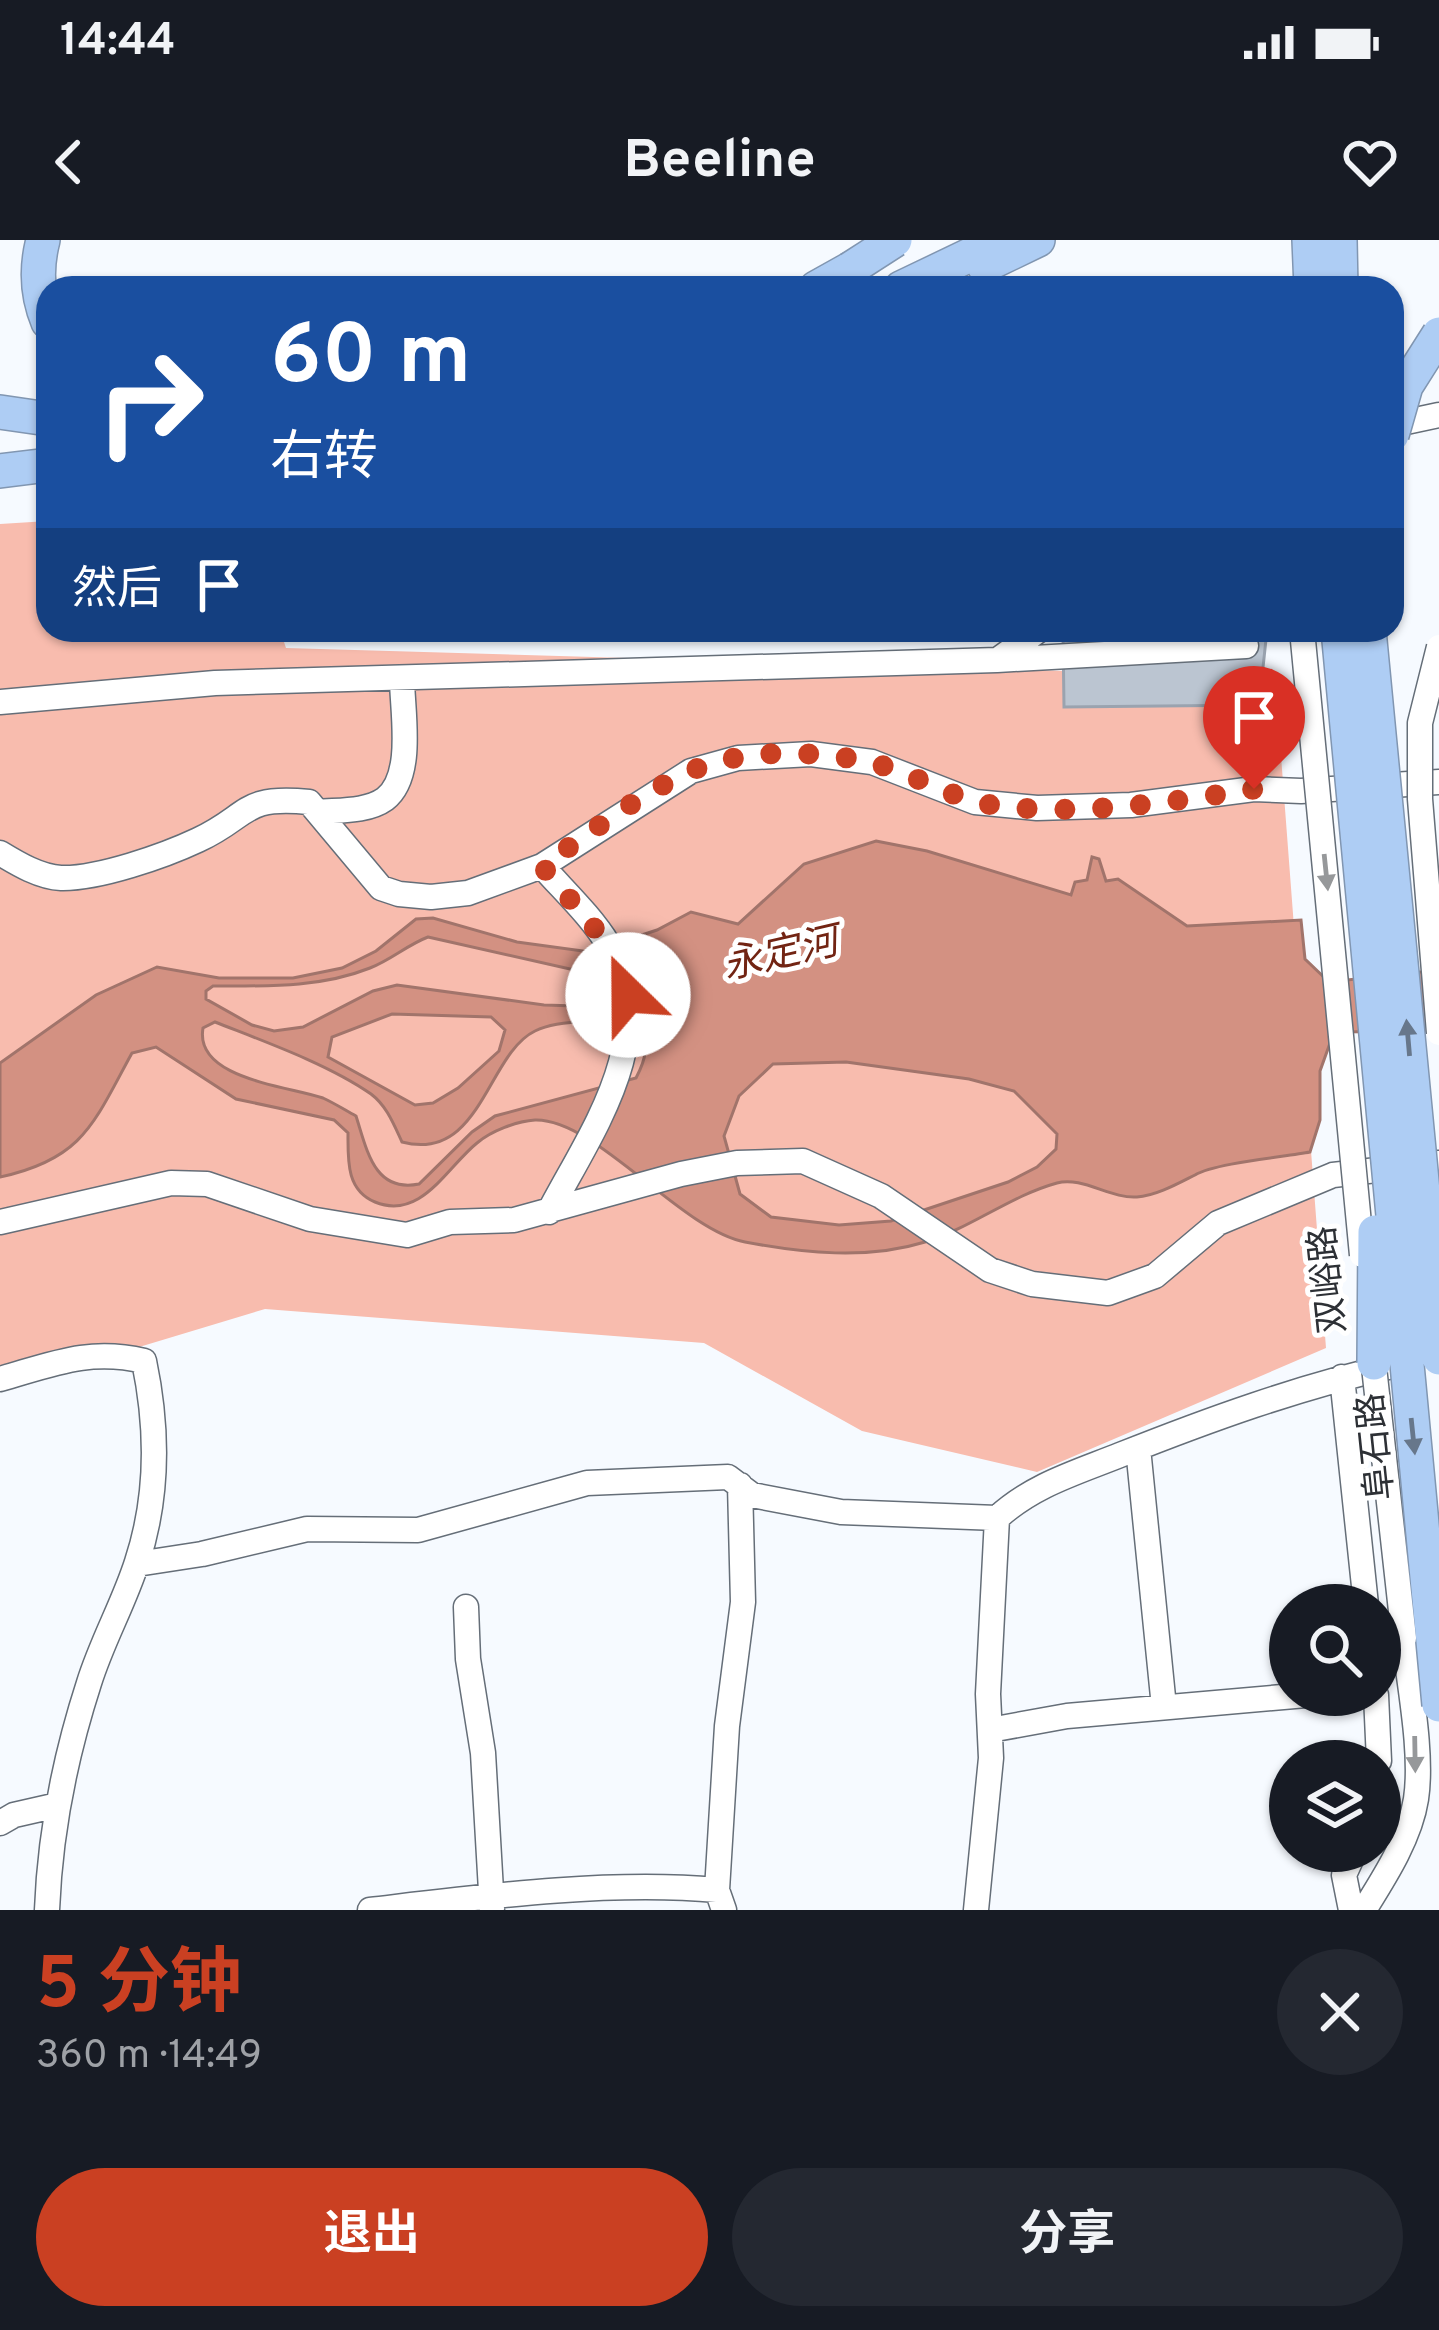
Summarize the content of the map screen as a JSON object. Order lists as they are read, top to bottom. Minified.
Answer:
{"streets":{"highway":["阜石路"],"street":["双峪路"]},"water":["永定河"],"page":{"status":"14:44","header":"Beeline","turn":["60 m","右转"],"then":"然后","heading":["5 分钟","360 m · 14:49"],"buttons":["退出","分享"]}}
